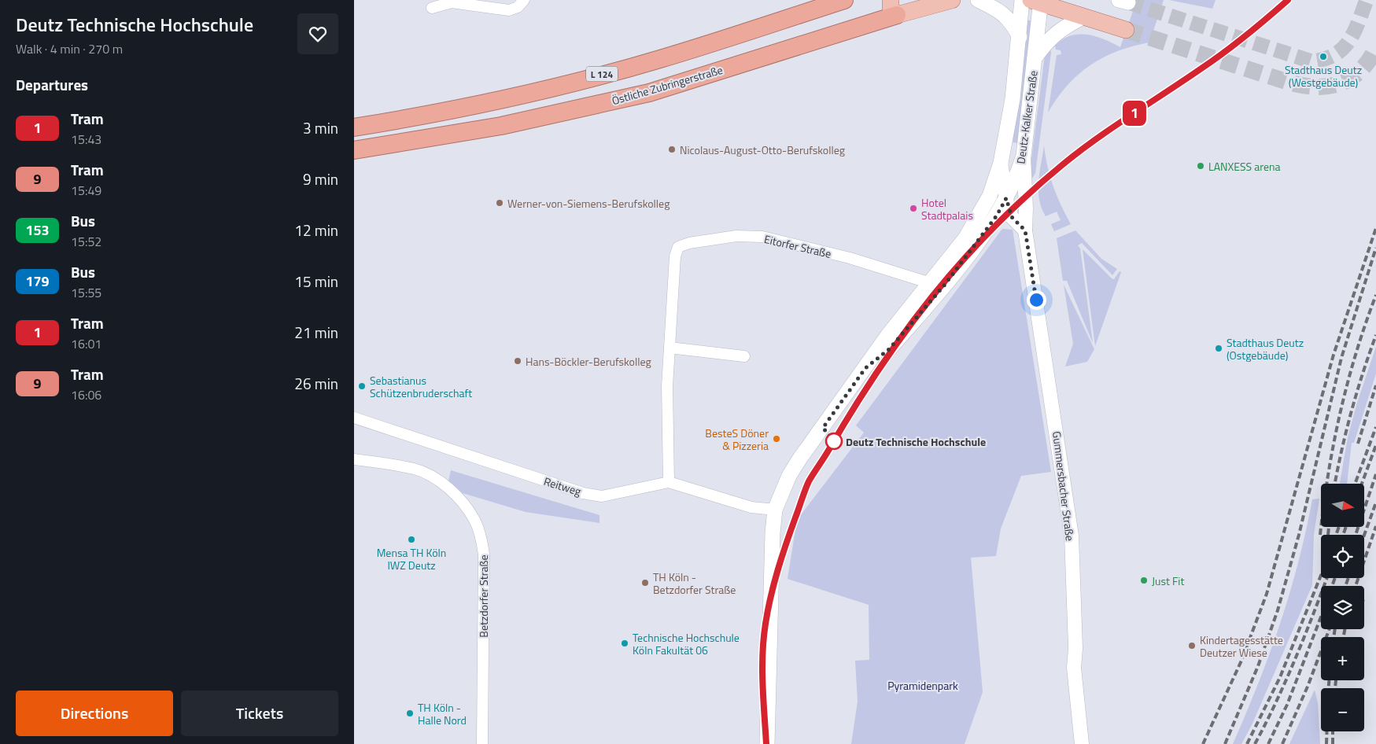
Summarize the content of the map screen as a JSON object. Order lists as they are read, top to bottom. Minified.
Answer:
{"streets":{"highway":["L 124","Östliche Zubringerstraße"],"main road":["Deutz-Kalker Straße"],"street":["Eitorfer Straße","Reitweg","Gummersbacher Straße","Betzdorfer Straße"]},"crossings":[["Deutz-Kalker Straße","Eitorfer Straße"],["Deutz-Kalker Straße","Reitweg"],["Deutz-Kalker Straße","Gummersbacher Straße"],["Eitorfer Straße","Reitweg"]],"parks":["Pyramidenpark"],"places":["Stadthaus Deutz (Westgebäude)","Nicolaus-August-Otto-Berufskolleg","LANXESS arena","Werner-von-Siemens-Berufskolleg","Hotel Stadtpalais","Stadthaus Deutz (Ostgebäude)","Hans-Böckler-Berufskolleg","Sebastianus Schützenbruderschaft","BesteS Döner & Pizzeria","Deutz Technische Hochschule","Mensa TH Köln IWZ Deutz","Just Fit","TH Köln - Betzdorfer Straße","Technische Hochschule Köln Fakultät 06","Kindertagesstätte Deutzer Wiese","TH Köln - Halle Nord"],"lines":["tram line 1"],"north":"right","page":{"heading":[["Deutz Technische Hochschule","Walk · 4 min · 270 m"],"Departures"],"on_map":"1","list":[{"mark":"1","name":"Tram","note":"15:43","value":"3 min"},{"mark":"9","name":"Tram","note":"15:49","value":"9 min"},{"mark":"153","name":"Bus","note":"15:52","value":"12 min"},{"mark":"179","name":"Bus","note":"15:55","value":"15 min"},{"mark":"1","name":"Tram","note":"16:01","value":"21 min"},{"mark":"9","name":"Tram","note":"16:06","value":"26 min"}],"map_buttons":["+","−"],"buttons":["Directions","Tickets"]}}
